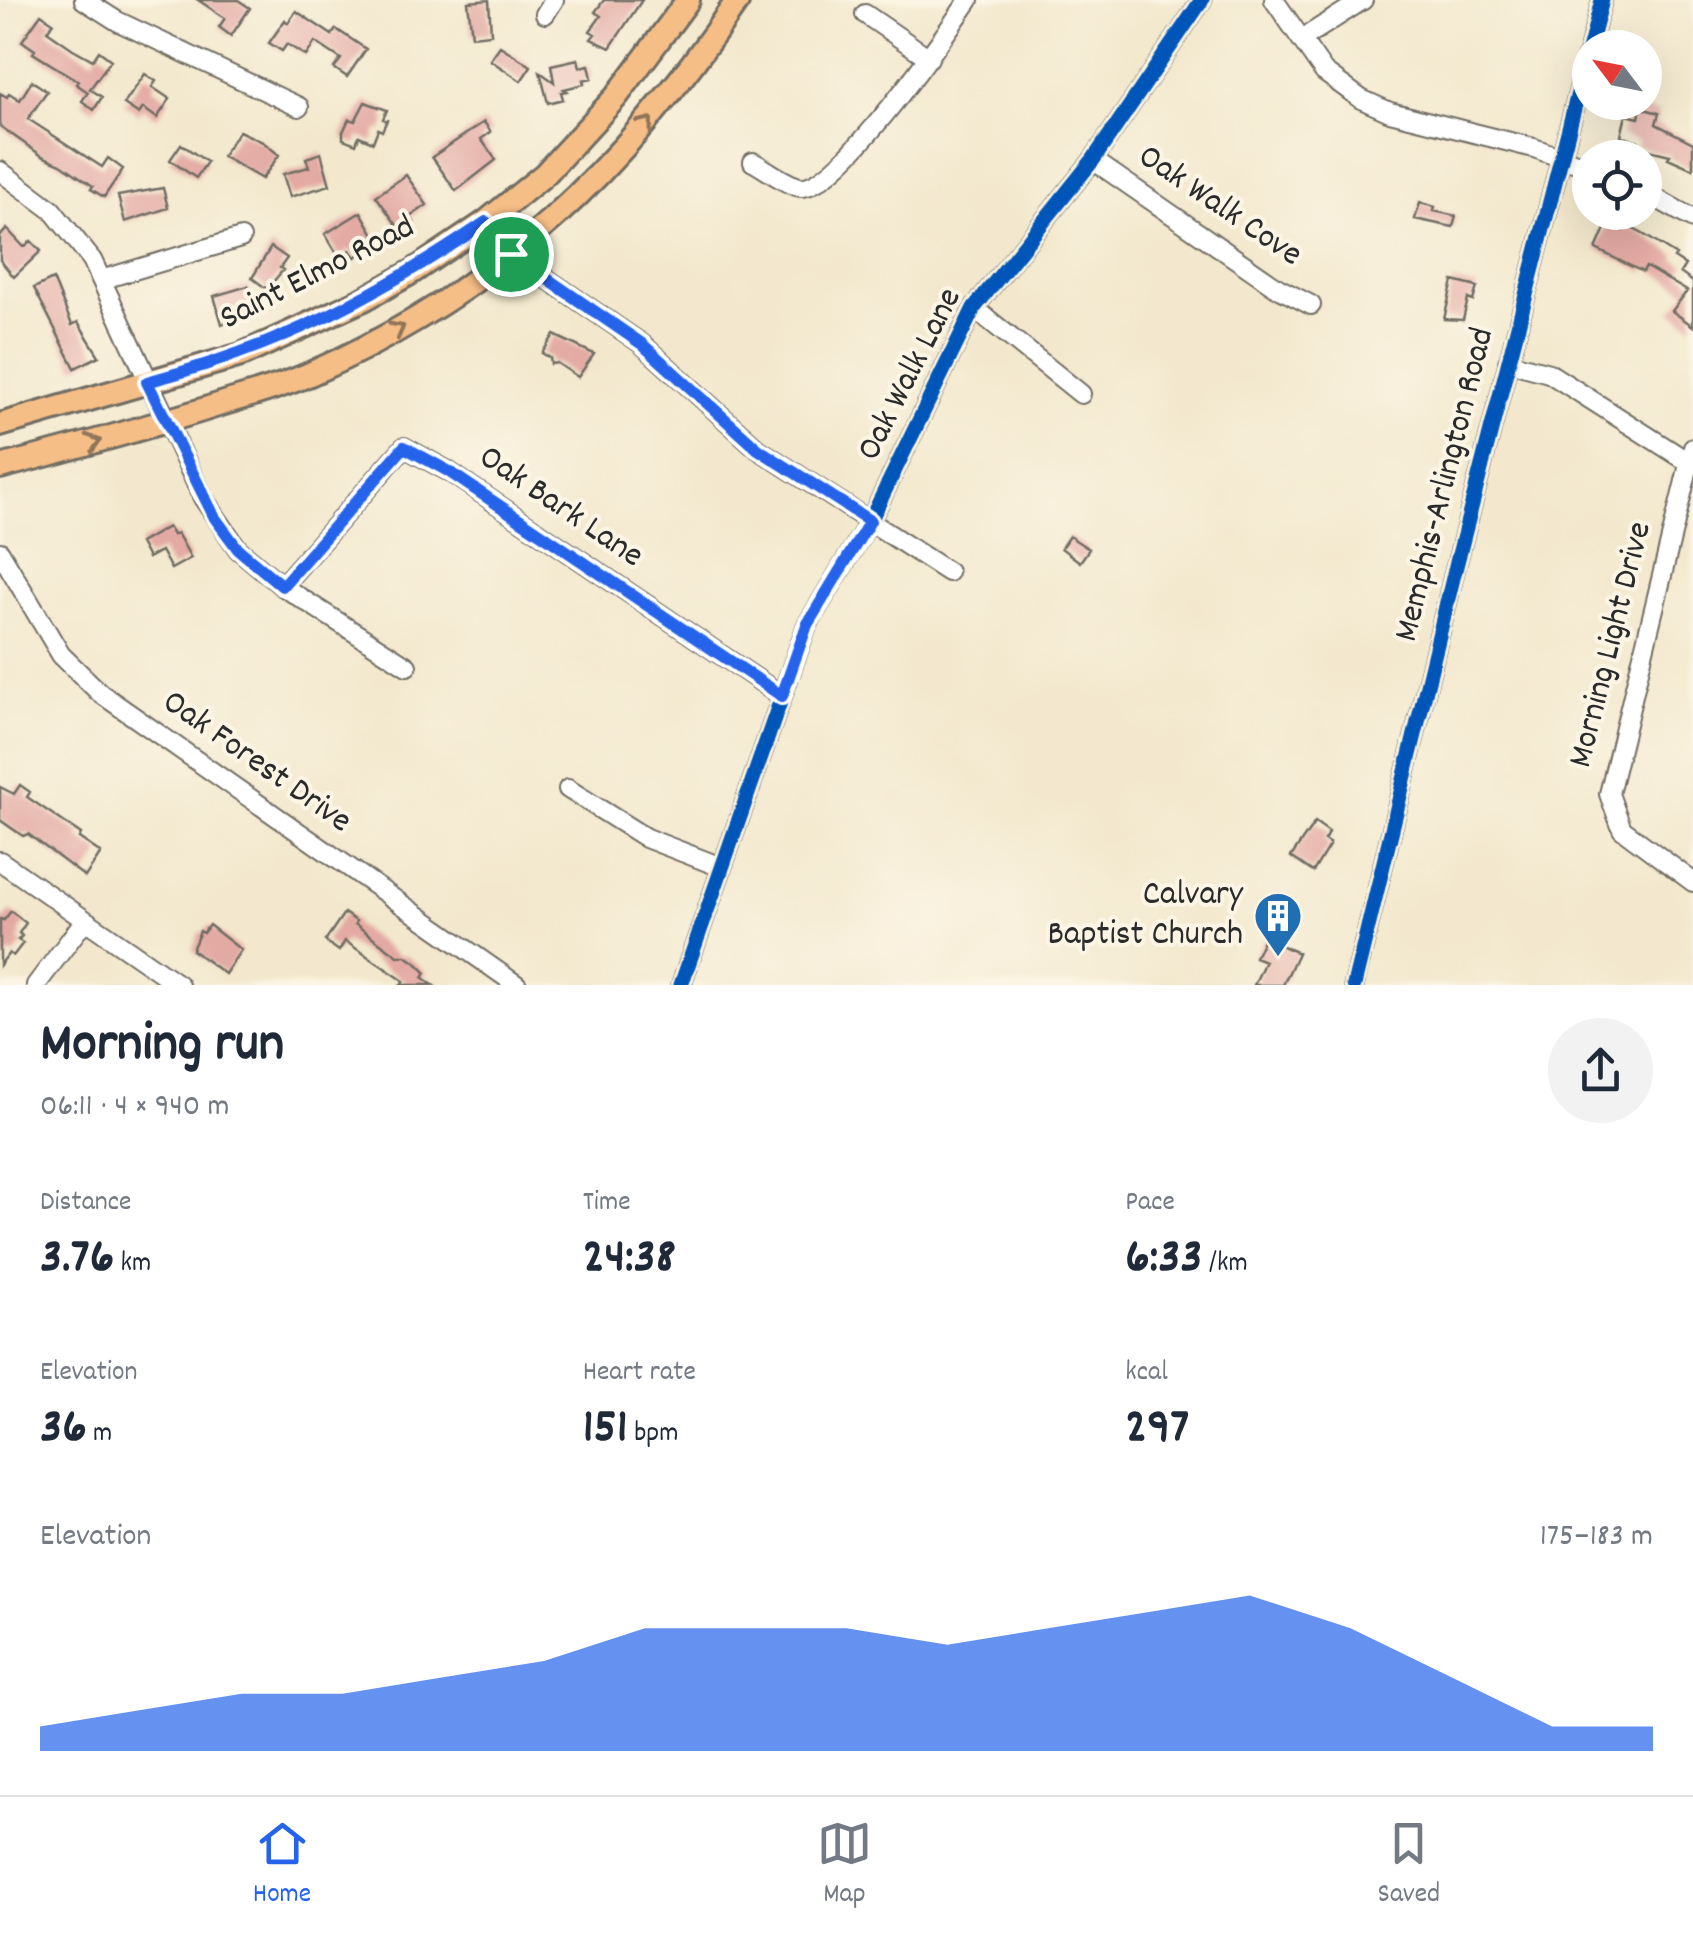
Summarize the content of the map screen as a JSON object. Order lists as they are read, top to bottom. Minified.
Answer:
{"streets":{"main road":["Saint Elmo Road"],"street":["Oak Walk Cove","Oak Walk Lane","Memphis-Arlington Road","Oak Bark Lane","Morning Light Drive","Oak Forest Drive"]},"crossings":[["Oak Walk Cove","Oak Walk Lane"],["Oak Walk Lane","Oak Bark Lane"]],"places":{"building":["Calvary Baptist Church"]},"north":"top left","page":{"heading":["Morning run","06:11 · 4 × 940 m"],"stats":[["Distance","3.76 km"],["Time","24:38"],["Pace","6:33 /km"],["Elevation","36 m"],["Heart rate","151 bpm"],["kcal","297"]],"chart":["Elevation","175–183 m"],"tabs":["Home","Map","Saved"]}}
